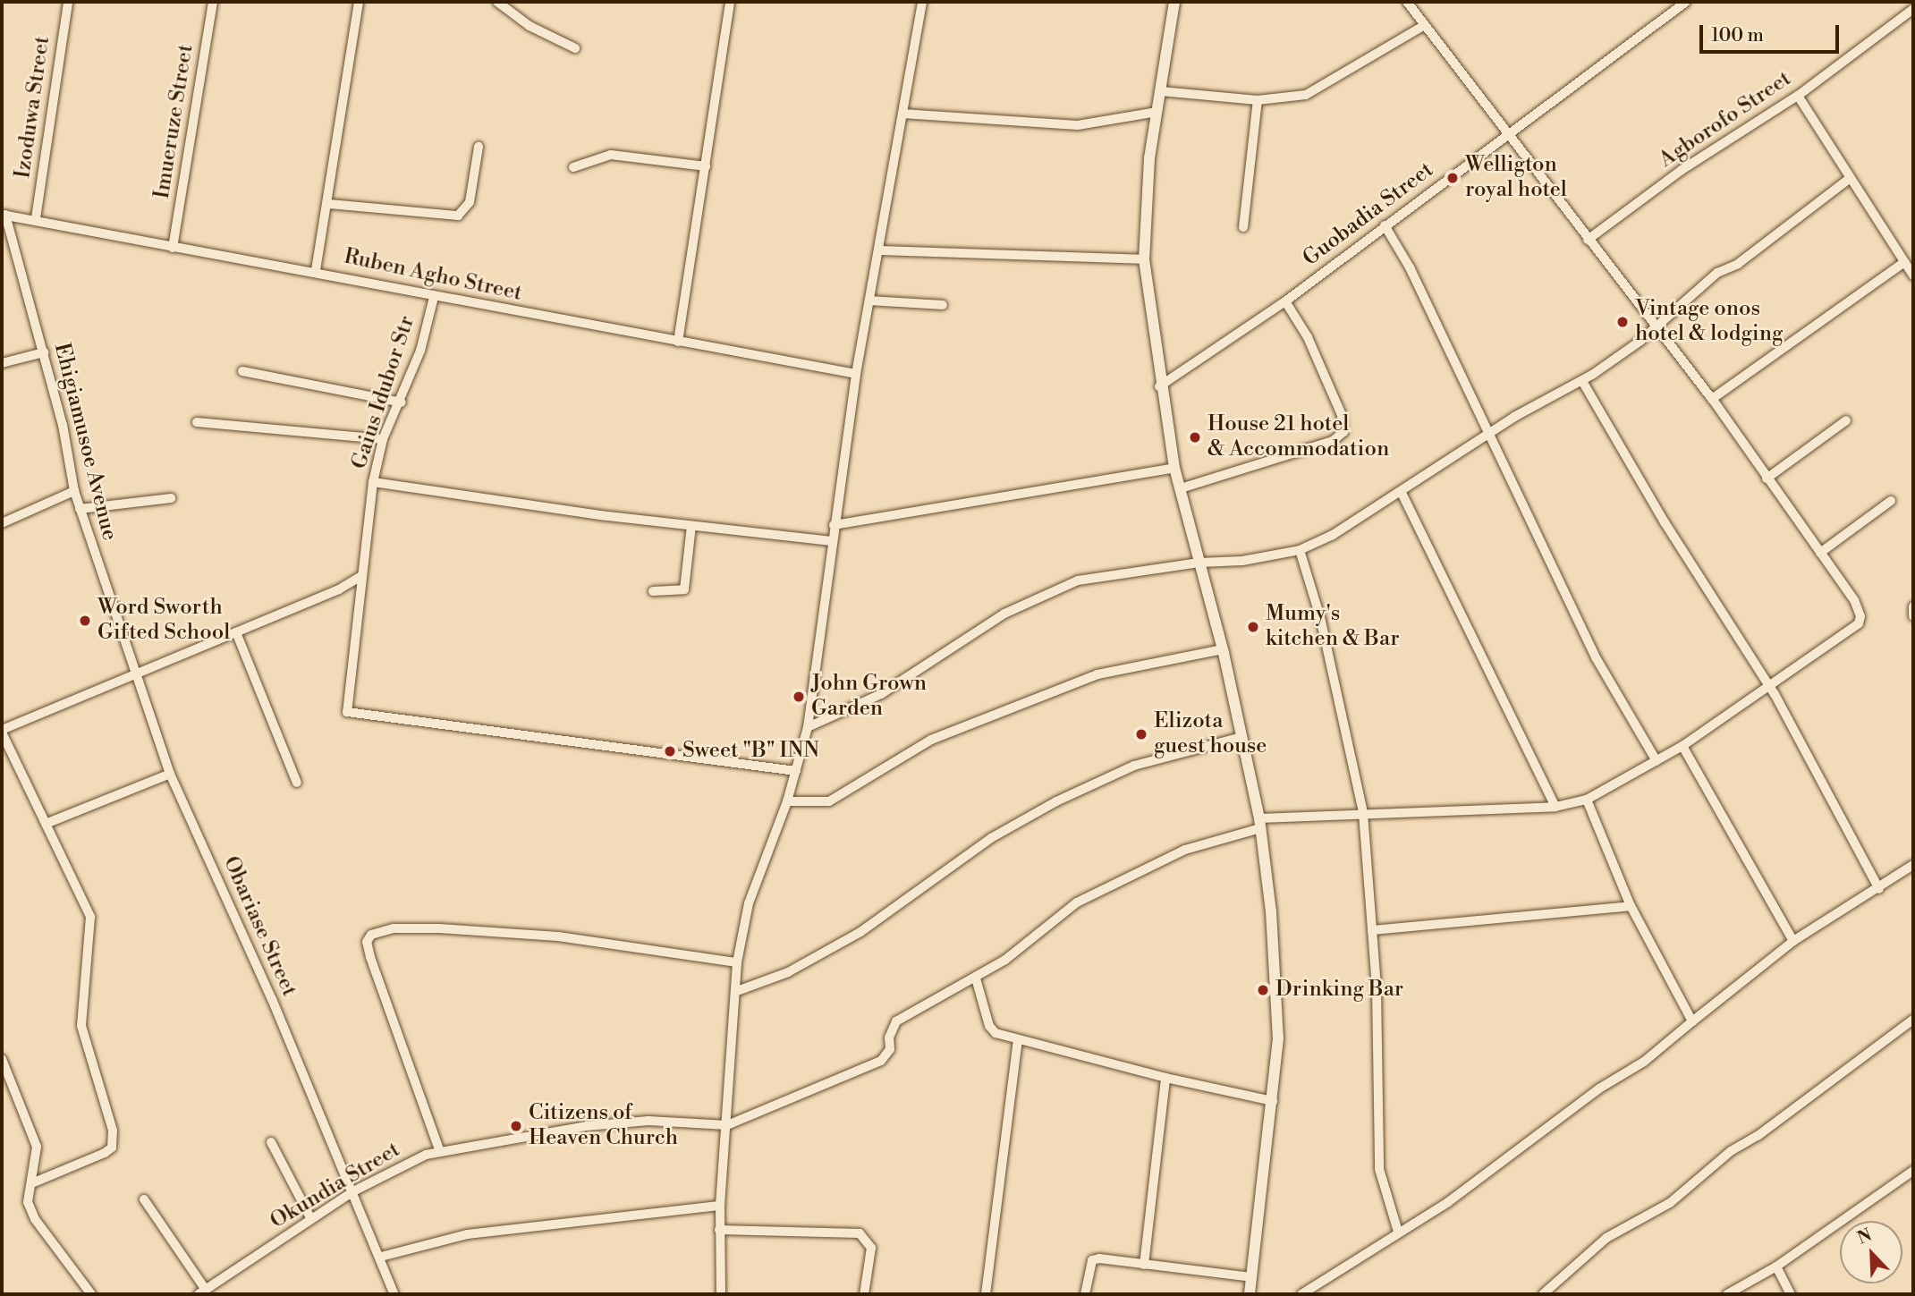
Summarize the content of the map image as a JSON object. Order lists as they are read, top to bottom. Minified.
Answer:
{"streets":{"street":["Izoduwa Street","Agborofo Street","Imueruze Street","Guobadia Street","Ruben Agho Street","Gaius Idubor Str","Ehigiamusoe Avenue","Obariase Street","Okundia Street"]},"crossings":[["Izoduwa Street","Ruben Agho Street"],["Imueruze Street","Ruben Agho Street"],["Ruben Agho Street","Gaius Idubor Str"],["Ruben Agho Street","Ehigiamusoe Avenue"],["Ehigiamusoe Avenue","Obariase Street"],["Obariase Street","Okundia Street"]],"places":["Welligton royal hotel","Vintage onos hotel & lodging","House 21 hotel & Accommodation","Word Sworth Gifted School","Mumy's kitchen & Bar","John Grown Garden","Elizota guest house","Sweet \"B\" INN","Drinking Bar","Citizens of Heaven Church"],"scale_bar":"100 m","north":"top left"}
